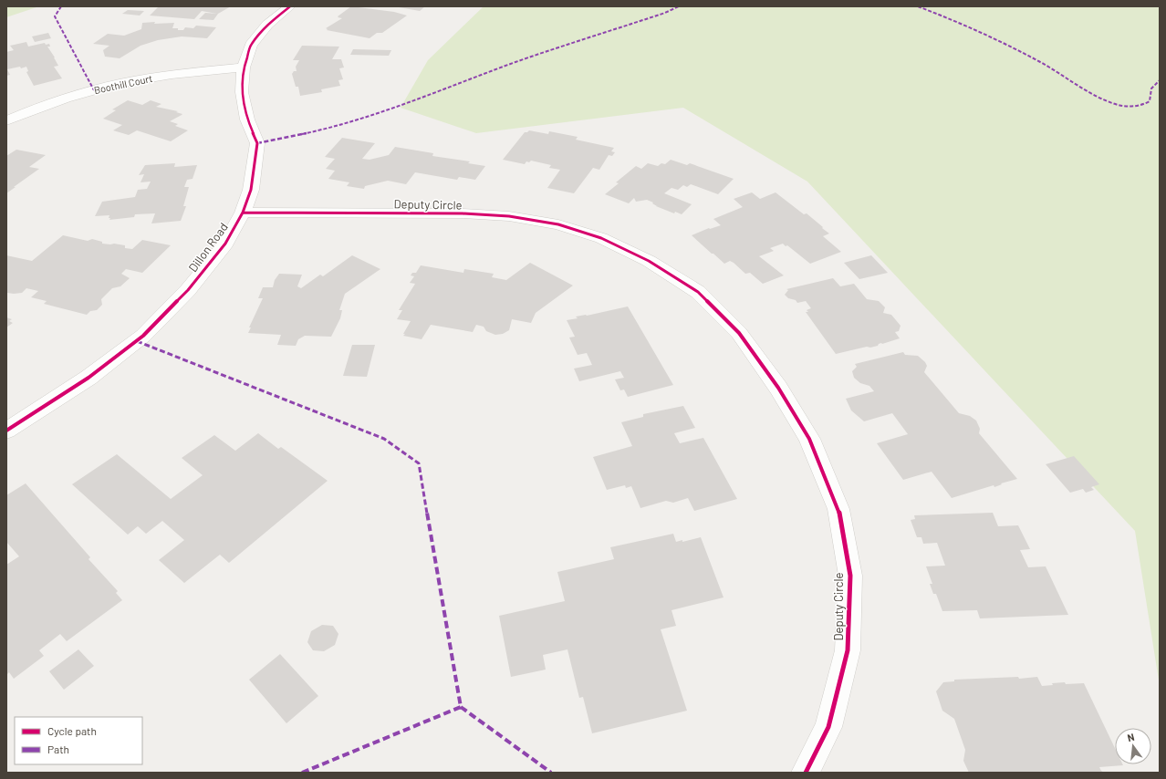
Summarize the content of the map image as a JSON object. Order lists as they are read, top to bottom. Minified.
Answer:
{"streets":{"street":["Boothill Court","Deputy Circle","Dillon Road"]},"crossings":[["Boothill Court","Dillon Road"],["Deputy Circle","Dillon Road"]],"legend":["Cycle path","Path"],"north":"top"}
